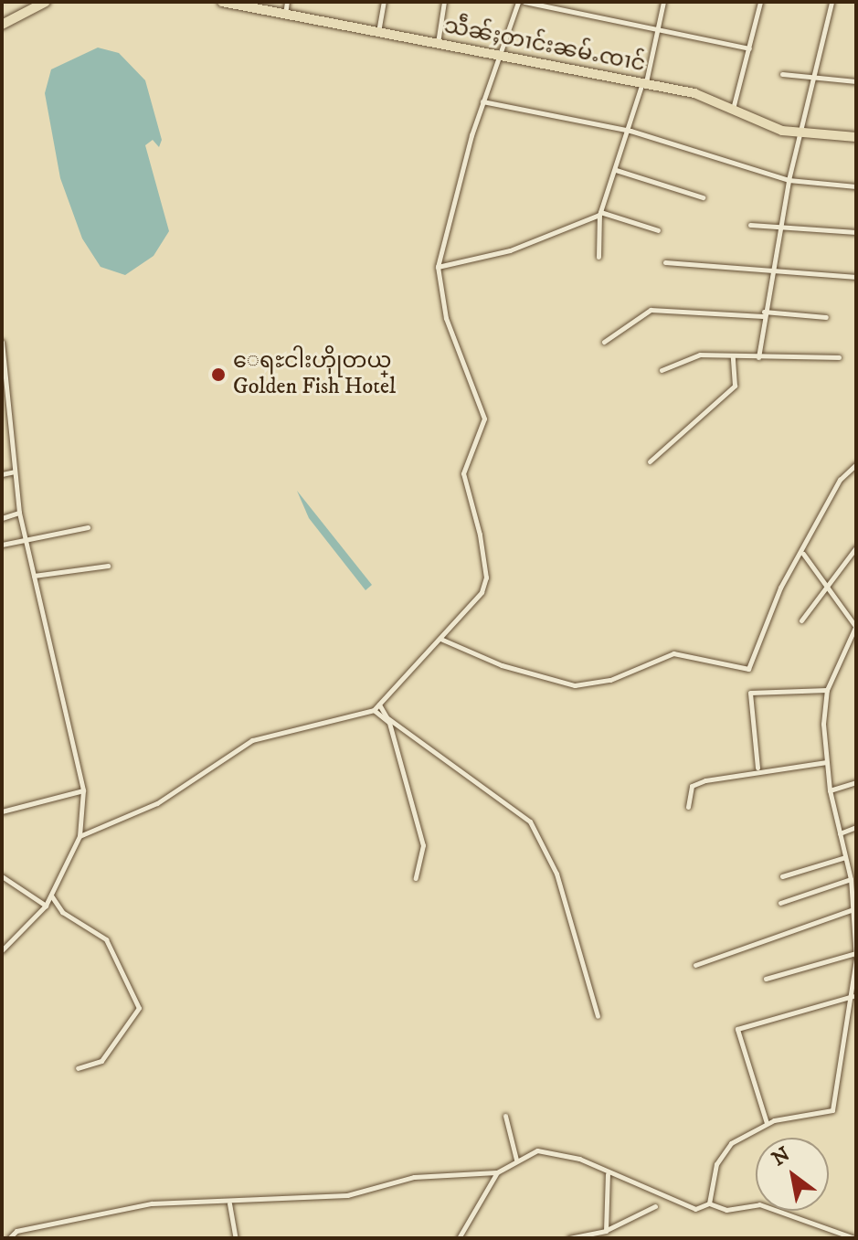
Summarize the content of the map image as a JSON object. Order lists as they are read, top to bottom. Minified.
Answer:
{"streets":{"highway":["သဵၼ်ႈတၢင်းၼမ်ႉၸၢင်"]},"places":["ေရႊငါးဟိုုတယ္ Golden Fish Hotel"],"north":"top left"}
